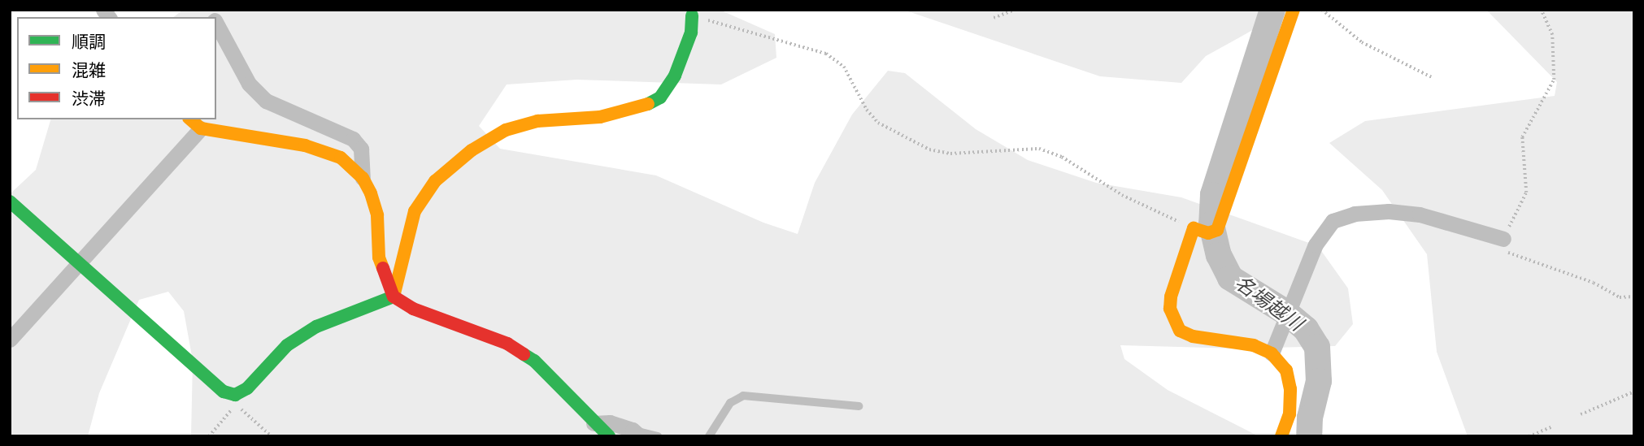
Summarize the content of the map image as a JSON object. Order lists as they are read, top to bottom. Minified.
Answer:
{"water":["名場越川"],"legend":["順調","混雑","渋滞"]}
